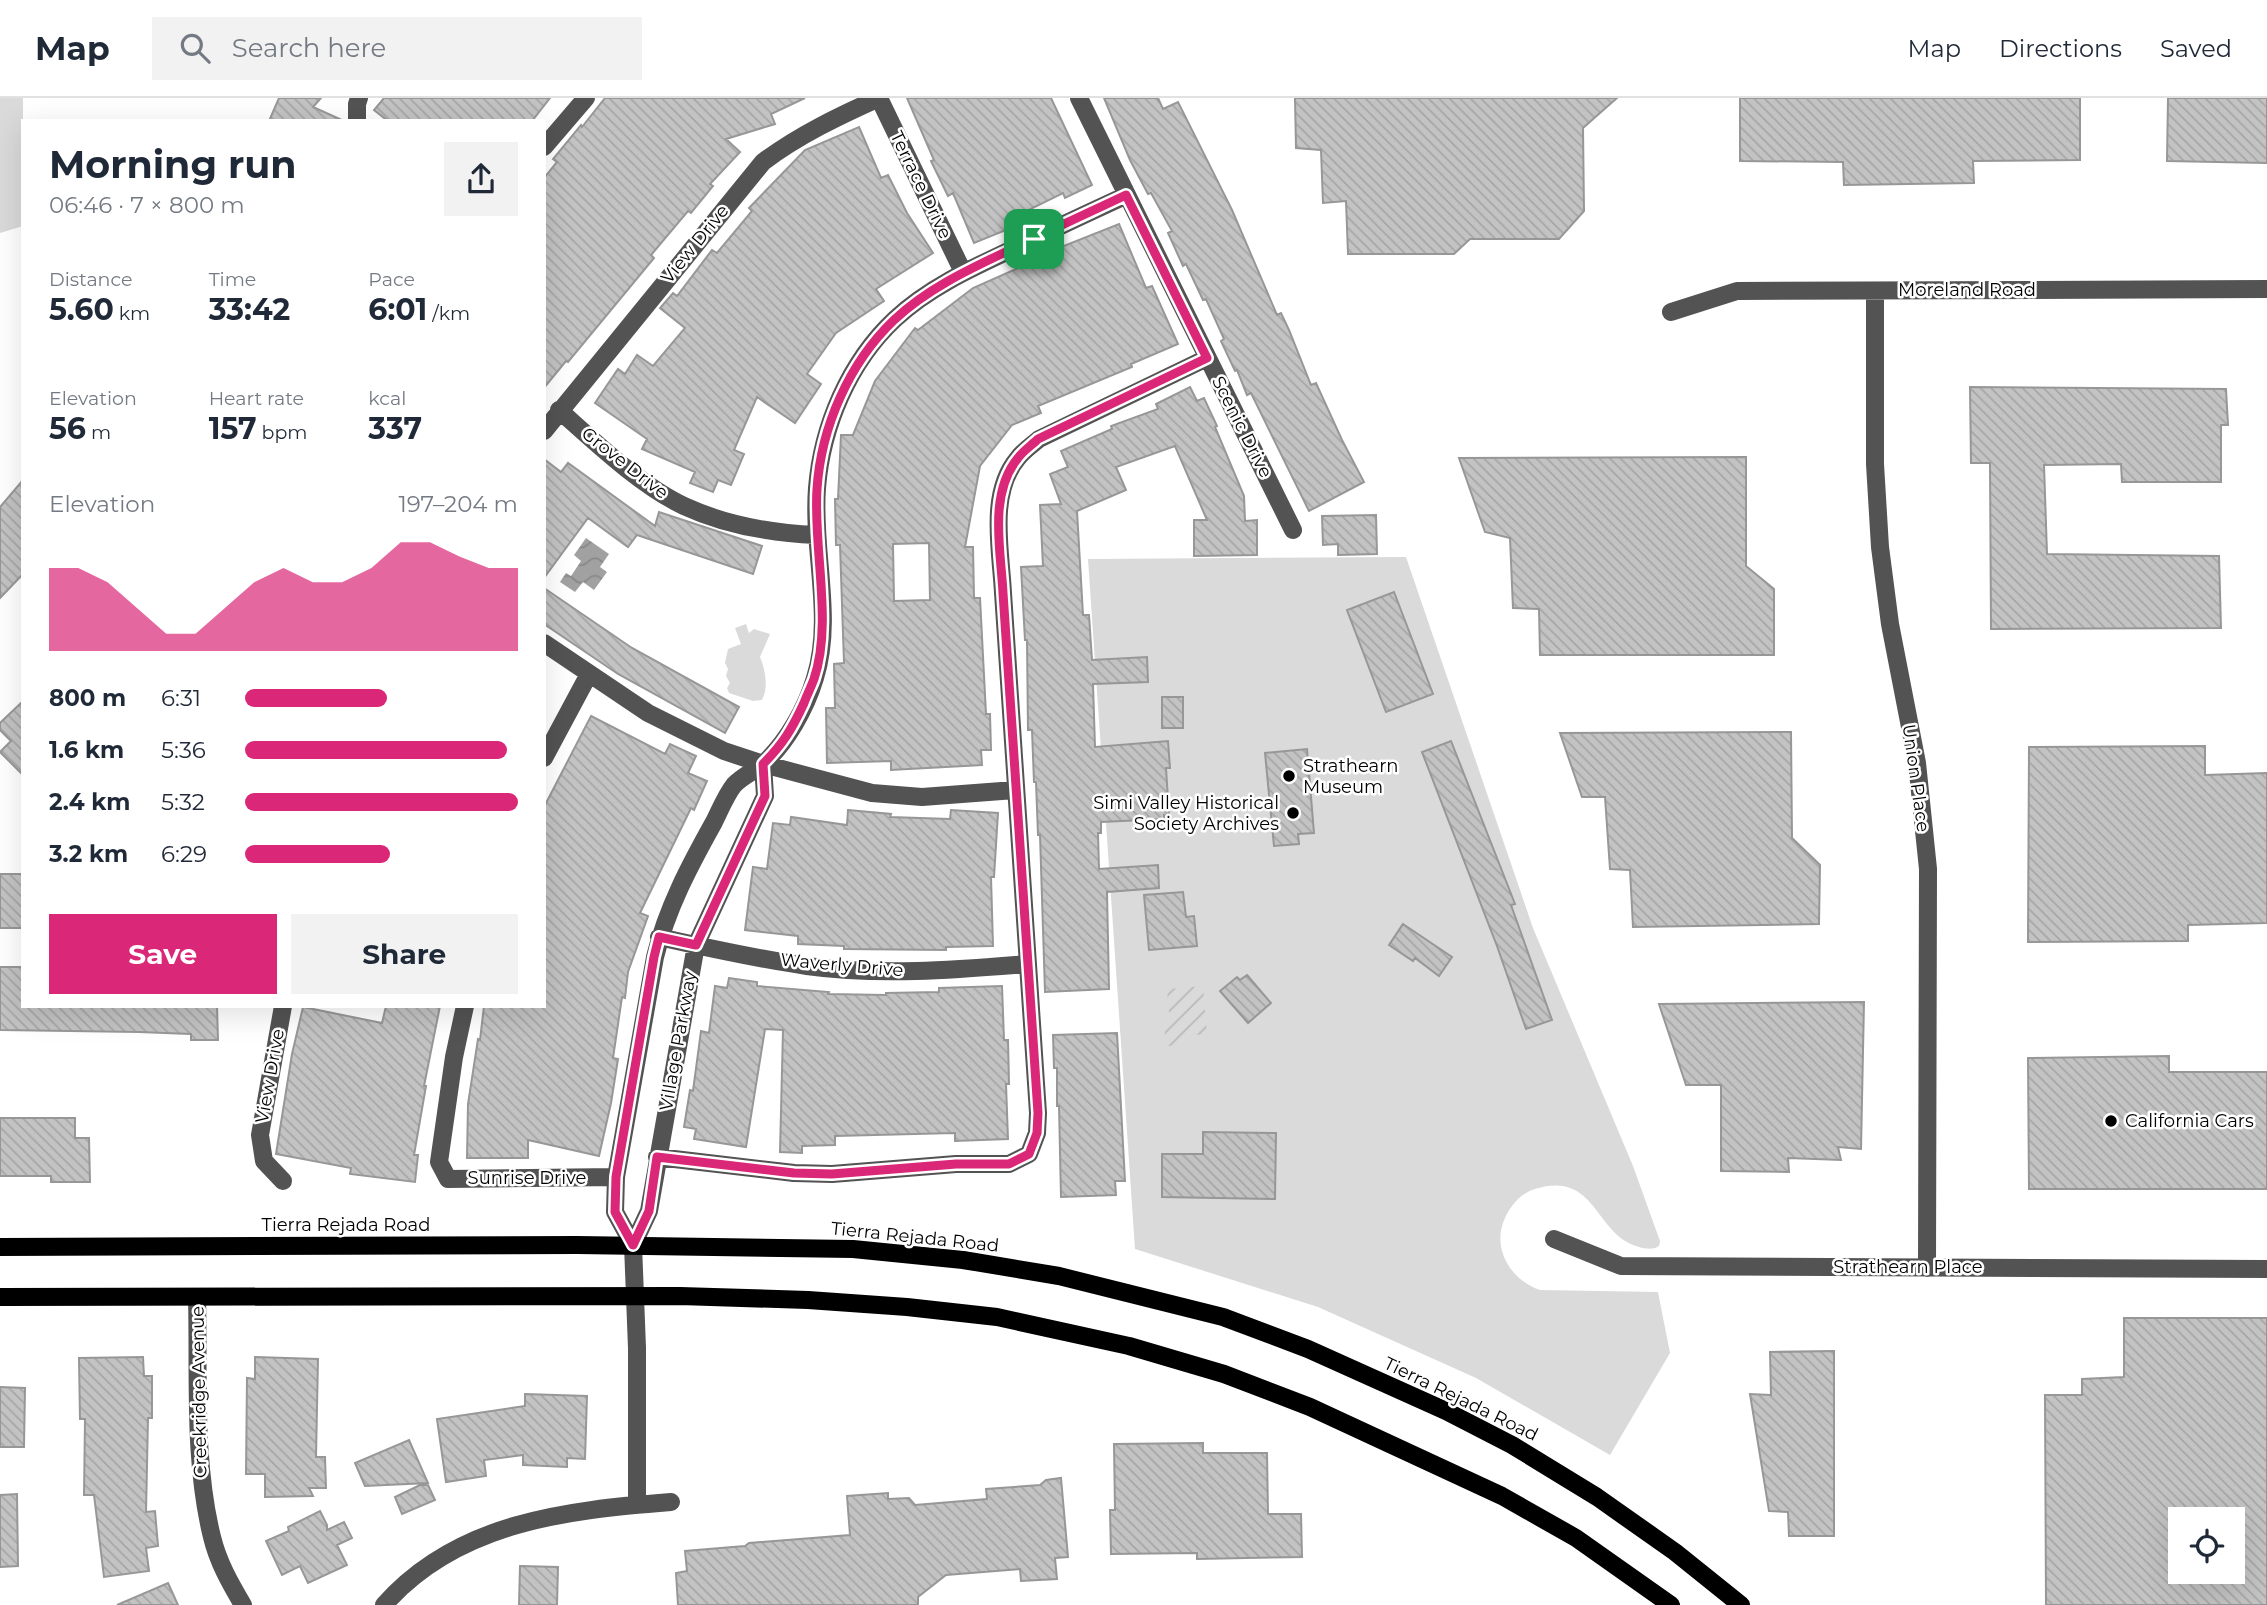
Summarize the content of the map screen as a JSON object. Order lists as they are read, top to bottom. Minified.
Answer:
{"streets":{"main road":["Tierra Rejada Road"],"street":["Terrace Drive","View Drive","Moreland Road","Scenic Drive","Grove Drive","Union Place","Waverly Drive","Village Parkway","Sunrise Drive","Strathearn Place","Creekridge Avenue"]},"crossings":[["Terrace Drive","View Drive"],["Terrace Drive","Village Parkway"],["View Drive","Grove Drive"],["Moreland Road","Union Place"],["Scenic Drive","Village Parkway"],["Grove Drive","Village Parkway"],["Union Place","Strathearn Place"],["Waverly Drive","Village Parkway"],["Village Parkway","Sunrise Drive"],["Village Parkway","Tierra Rejada Road"]],"places":["Strathearn Museum","Simi Valley Historical Society Archives","California Cars"],"page":{"header":"Map","search":"Search here","nav":["Map","Directions","Saved"],"heading":["Morning run","06:46 · 7 × 800 m"],"stats":[["Distance","5.60 km"],["Time","33:42"],["Pace","6:01 /km"],["Elevation","56 m"],["Heart rate","157 bpm"],["kcal","337"]],"chart":["Elevation","197–204 m"],"list":[{"name":"800 m","note":"6:31"},{"name":"1.6 km","note":"5:36"},{"name":"2.4 km","note":"5:32"},{"name":"3.2 km","note":"6:29"}],"buttons":["Save","Share"]}}
